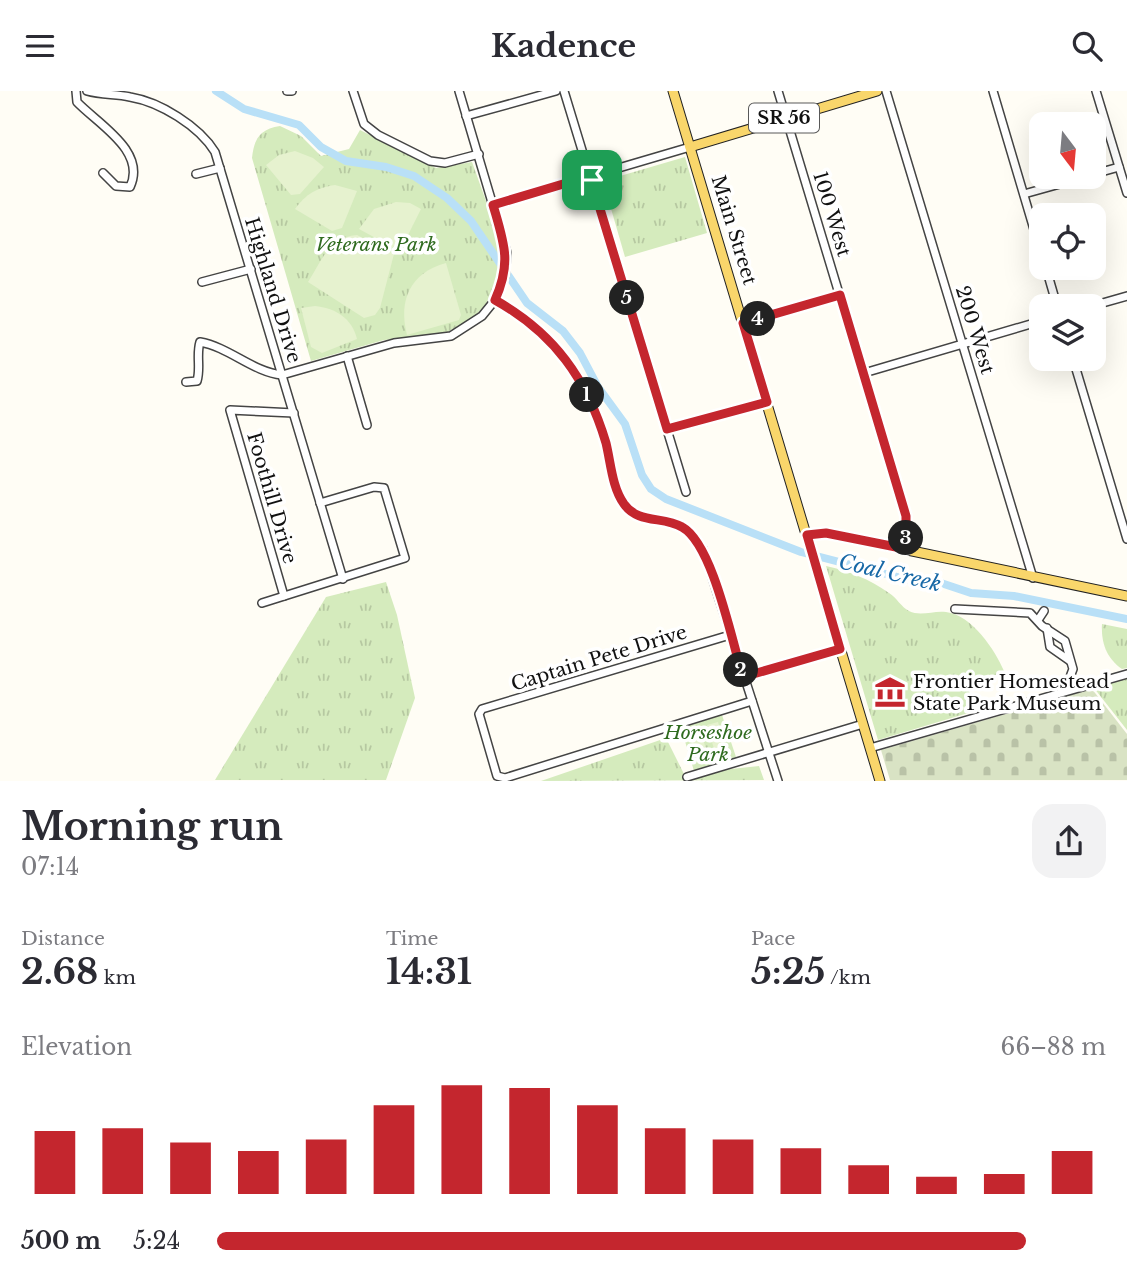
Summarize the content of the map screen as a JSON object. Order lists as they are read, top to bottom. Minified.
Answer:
{"streets":{"main road":["SR 56","Main Street"],"street":["100 West","Highland Drive","200 West","Foothill Drive","Captain Pete Drive"]},"crossings":[["SR 56","100 West"],["SR 56","Main Street"],["Highland Drive","Foothill Drive"]],"water":["Coal Creek"],"parks":["Veterans Park","Horseshoe Park"],"places":{"museum":["Frontier Homestead State Park Museum"]},"north":"bottom","page":{"header":"Kadence","pins":["5","4","1","3","2"],"heading":["Morning run","07:14"],"stats":[["Distance","2.68 km"],["Time","14:31"],["Pace","5:25 /km"]],"chart":["Elevation","66–88 m"],"list":[{"name":"500 m","note":"5:24"}]}}
